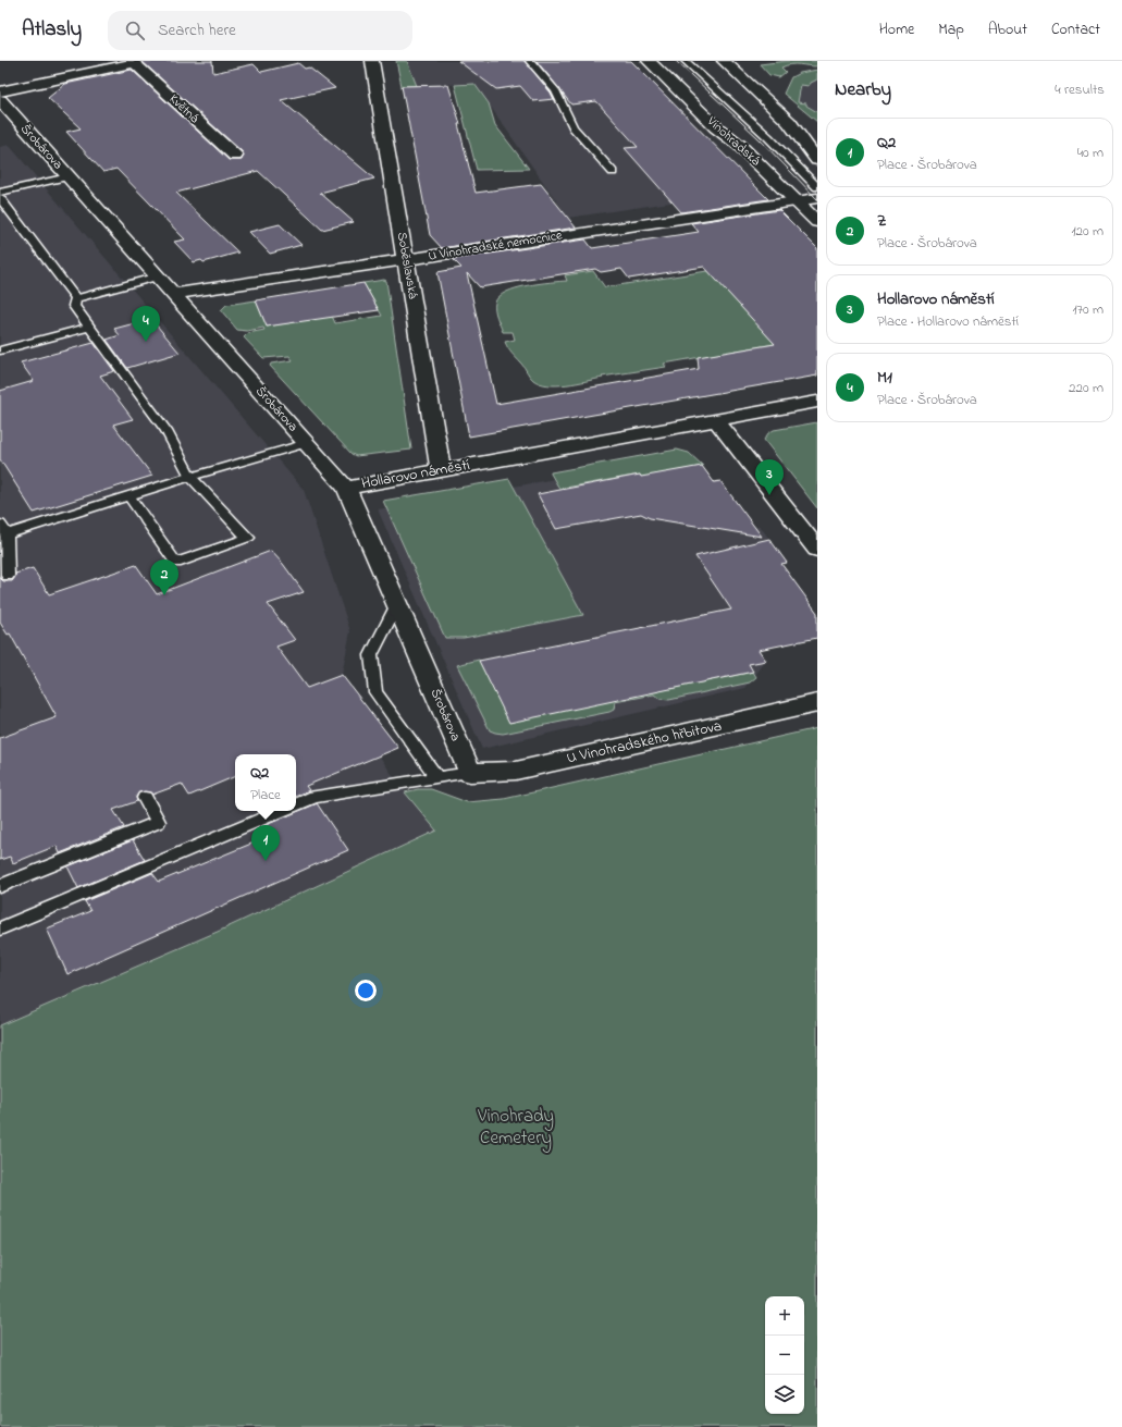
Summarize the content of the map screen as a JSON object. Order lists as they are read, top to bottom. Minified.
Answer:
{"streets":{"street":["Květná","Vinohradská","Šrobárova","U Vinohradské nemocnice","Soběslavská","Hollarovo náměstí","U Vinohradského hřbitova"]},"crossings":[["Vinohradská","U Vinohradské nemocnice"],["Šrobárova","U Vinohradské nemocnice"],["Šrobárova","Hollarovo náměstí"],["Šrobárova","U Vinohradského hřbitova"],["U Vinohradské nemocnice","Soběslavská"],["Soběslavská","Hollarovo náměstí"]],"parks":["Vinohrady Cemetery"],"page":{"header":"Atlasly","search":"Search here","nav":["Home","Map","About","Contact"],"heading":["Nearby","4 results"],"list":[{"mark":"1","name":"Q2","note":"Place · Šrobárova","value":"40 m"},{"mark":"2","name":"Z","note":"Place · Šrobárova","value":"120 m"},{"mark":"3","name":"Hollarovo náměstí","note":"Place · Hollarovo náměstí","value":"170 m"},{"mark":"4","name":"M1","note":"Place · Šrobárova","value":"220 m"}],"pins":["4","3","2","1"],"popup":["Q2","Place"],"map_buttons":["+","−"]}}
